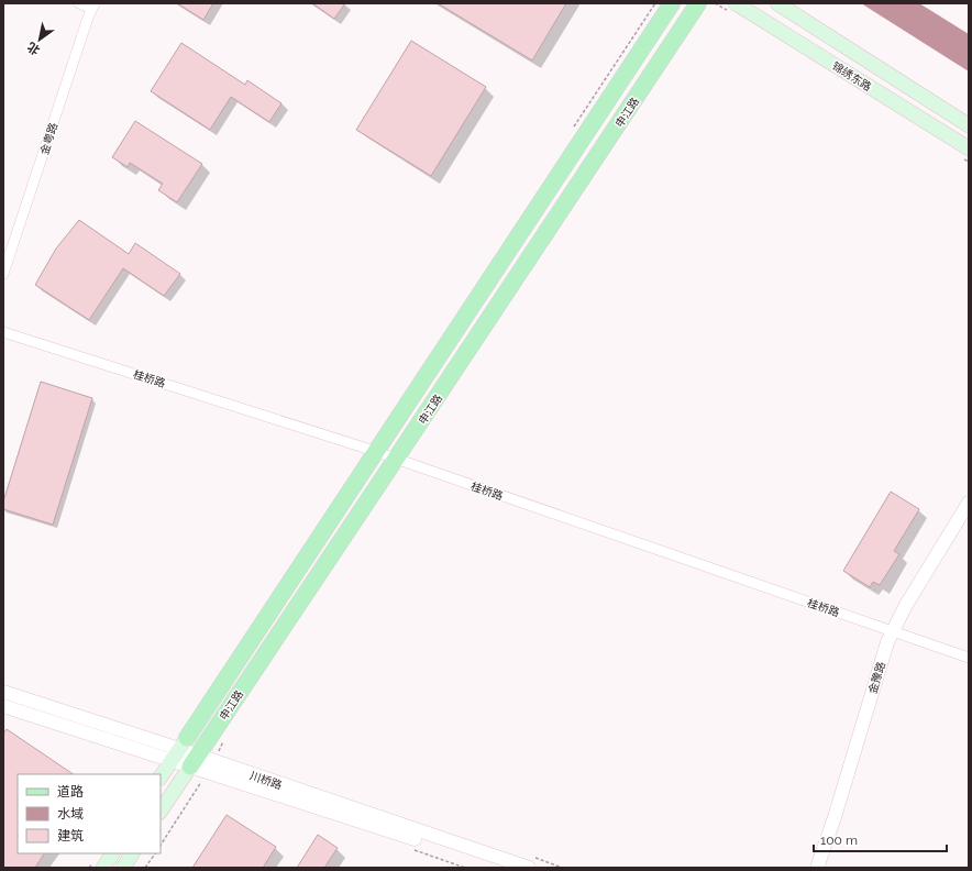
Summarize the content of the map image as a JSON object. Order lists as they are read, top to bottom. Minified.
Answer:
{"streets":{"main road":["锦绣东路","申江路"],"street":["金粤路","桂桥路","金豫路","川桥路"]},"crossings":[["申江路","桂桥路"],["申江路","川桥路"],["桂桥路","金豫路"]],"legend":["道路","水域","建筑"],"scale_bar":"100 m","north":"bottom left"}
